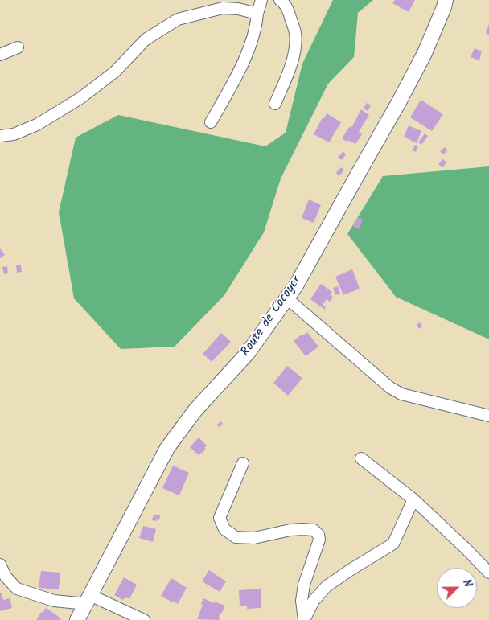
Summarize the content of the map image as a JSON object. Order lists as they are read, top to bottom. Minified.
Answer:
{"streets":{"main road":["Route de Cocoyer"]},"north":"top right"}
